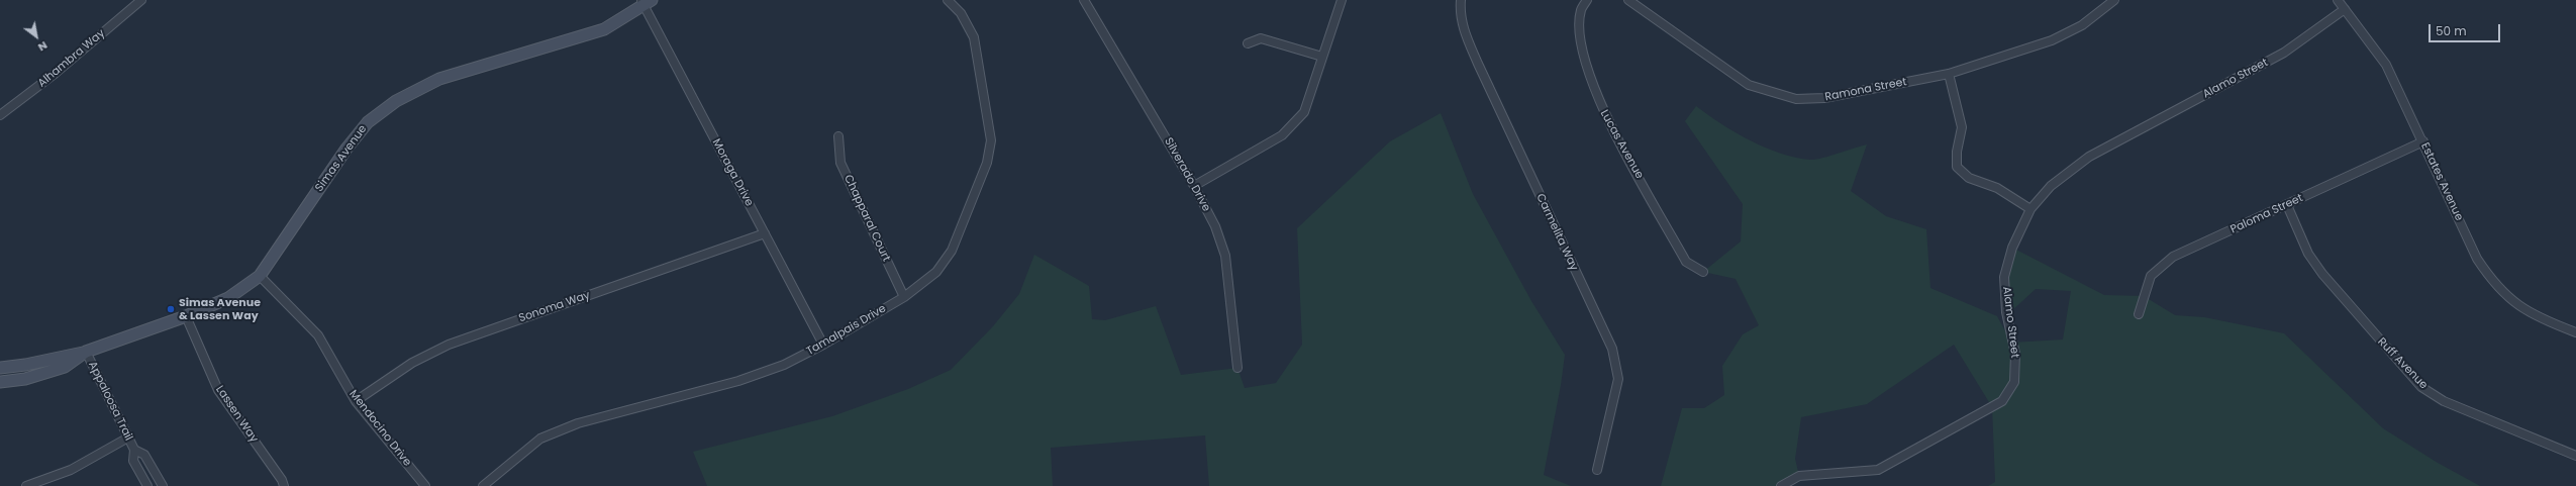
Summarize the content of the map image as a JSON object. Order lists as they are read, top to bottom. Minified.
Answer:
{"streets":{"street":["Alhambra Way","Alamo Street","Ramona Street","Lucas Avenue","Simas Avenue","Moraga Drive","Silverado Drive","Estates Avenue","Paloma Street","Chapparal Court","Carmelita Way","Sonoma Way","Tamalpais Drive","Ruff Avenue","Appaloosa Trail","Lassen Way","Mendocino Drive"]},"crossings":[["Alamo Street","Estates Avenue"],["Simas Avenue","Moraga Drive"],["Simas Avenue","Appaloosa Trail"],["Simas Avenue","Lassen Way"],["Simas Avenue","Mendocino Drive"],["Moraga Drive","Sonoma Way"],["Moraga Drive","Tamalpais Drive"],["Estates Avenue","Paloma Street"],["Paloma Street","Ruff Avenue"],["Chapparal Court","Tamalpais Drive"],["Sonoma Way","Mendocino Drive"]],"places":["Simas Avenue & Lassen Way"],"scale_bar":"50 m","north":"bottom right"}
